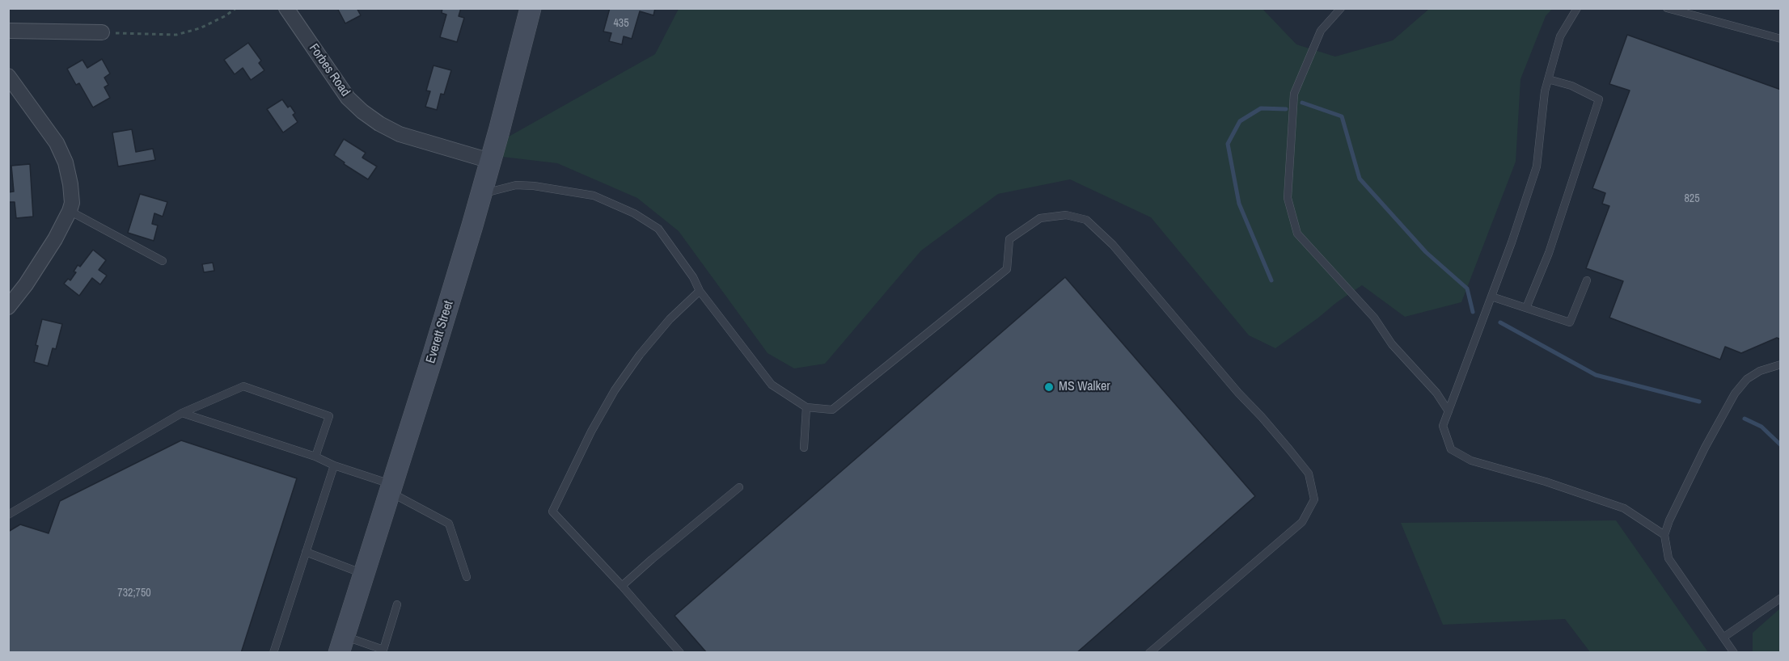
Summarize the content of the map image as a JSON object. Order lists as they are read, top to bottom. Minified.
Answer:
{"streets":{"street":["Forbes Road","Everett Street"]},"crossings":[["Forbes Road","Everett Street"]],"places":["MS Walker"],"house_numbers":["435","825","732;750"]}
